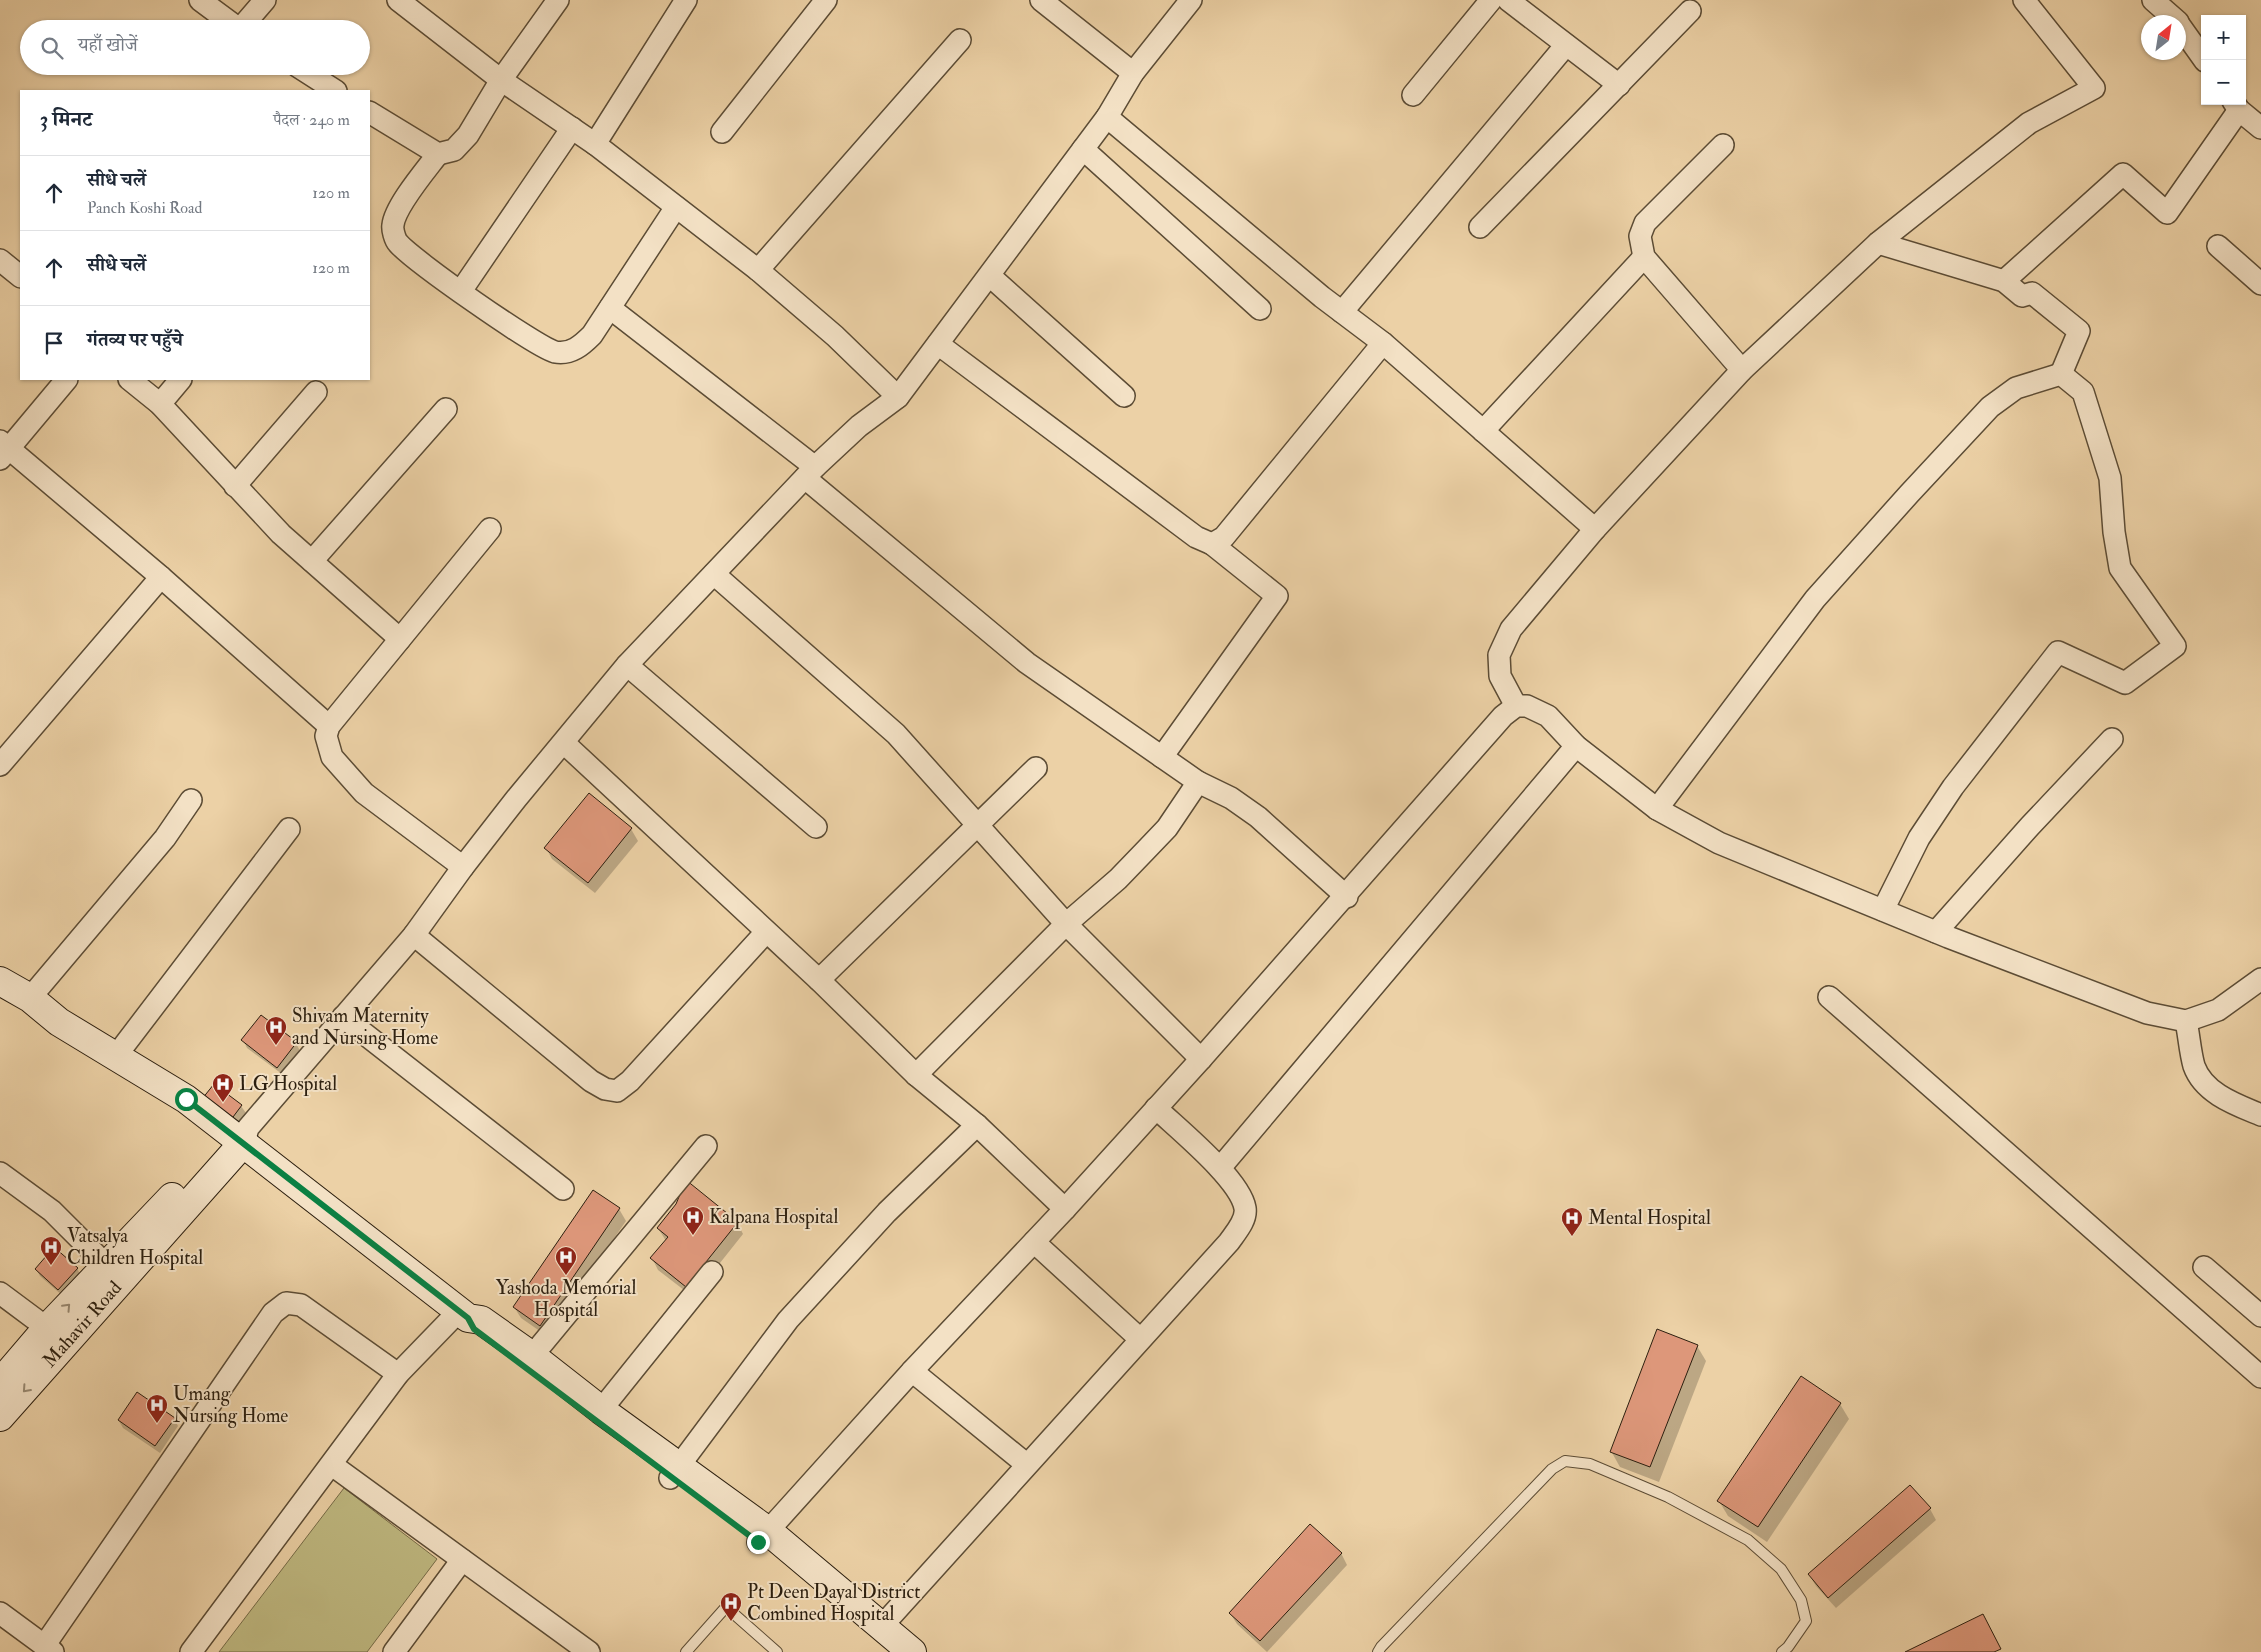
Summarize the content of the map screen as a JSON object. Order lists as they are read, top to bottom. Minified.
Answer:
{"streets":{"street":["Mahavir Road"]},"places":{"hospital":["Shivam Maternity and Nursing Home","LG Hospital","Kalpana Hospital","Mental Hospital","Vatsalya Children Hospital","Yashoda Memorial Hospital","Umang Nursing Home","Pt Deen Dayal District Combined Hospital"]},"north":"top right","page":{"map_buttons":["+","−"],"search":"यहाँ खोजें","heading":["3 मिनट","पैदल · 240 m"],"list":[["सीधे चलें","Panch Koshi Road","120 m"],["सीधे चलें","120 m"],"गंतव्य पर पहुँचे"]}}
